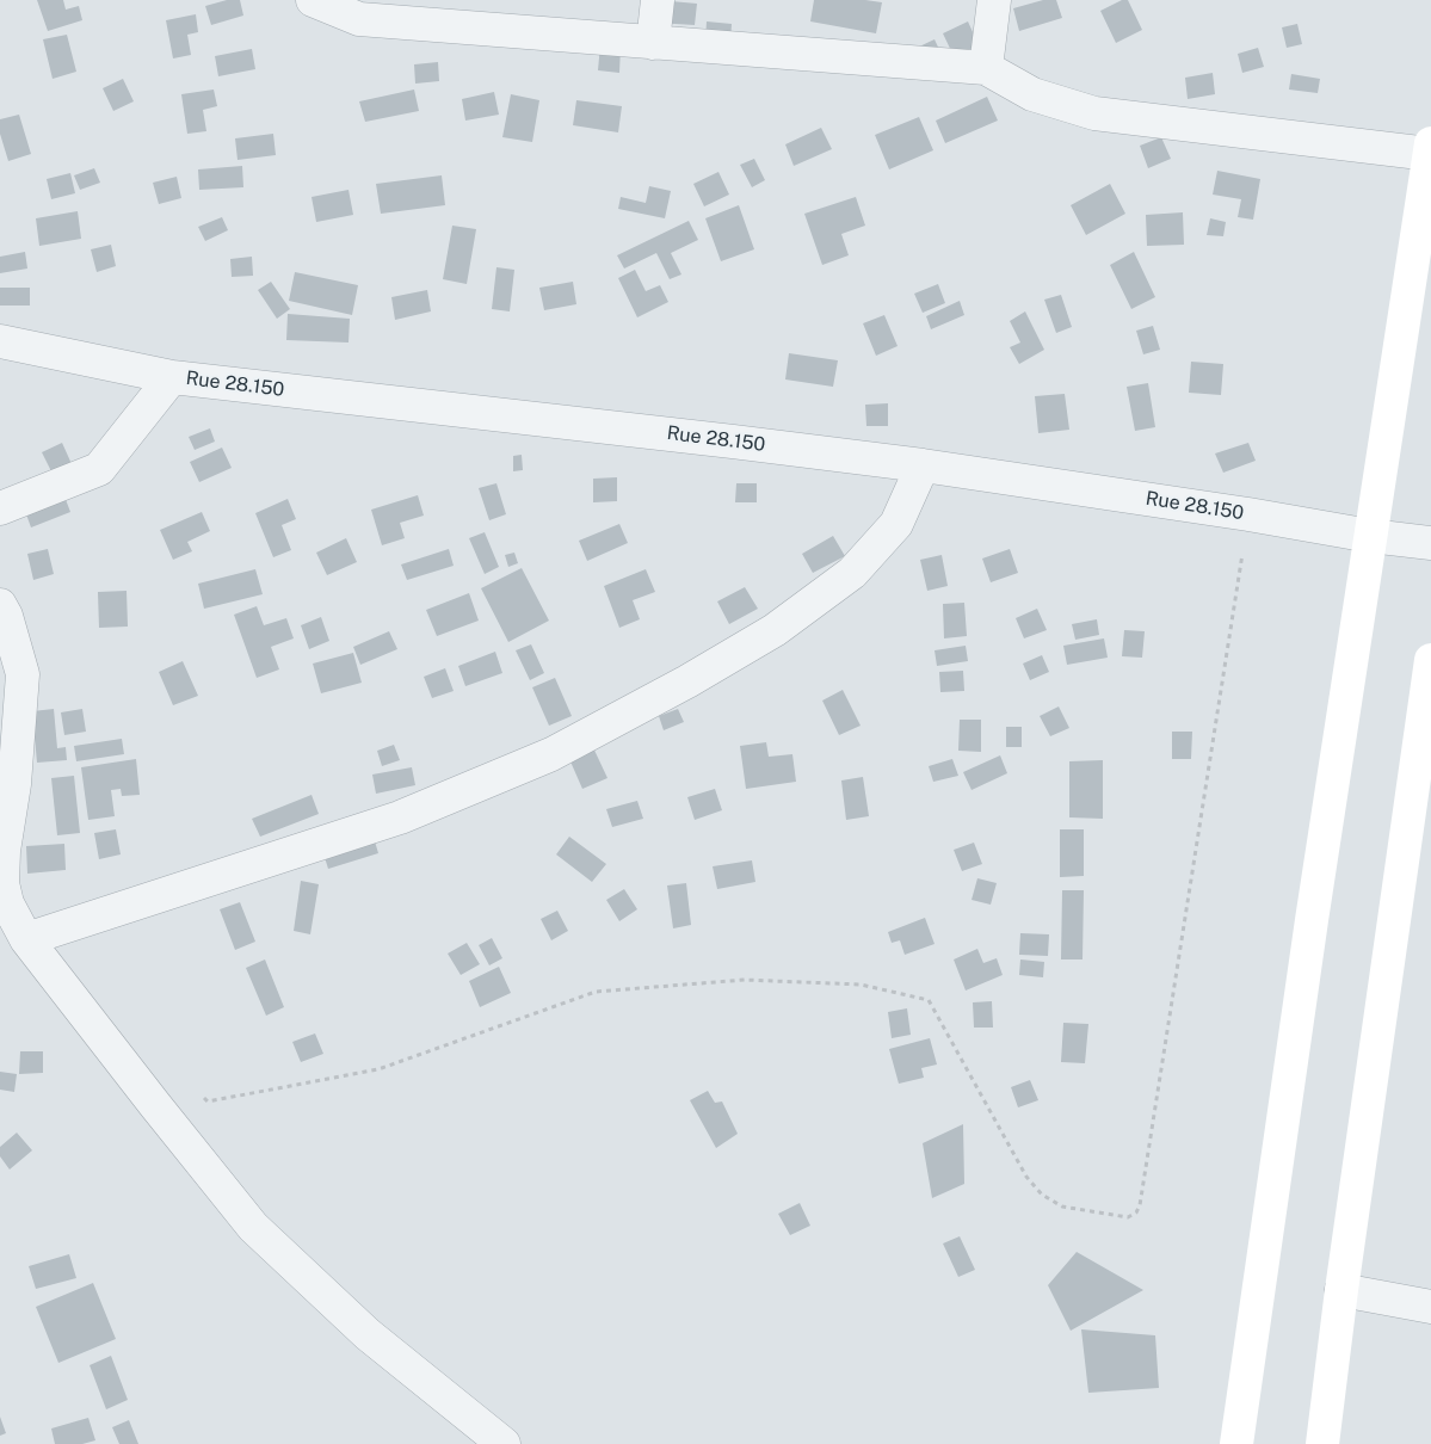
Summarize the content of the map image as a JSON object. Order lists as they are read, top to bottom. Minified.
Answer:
{"streets":{"street":["Rue 28.150"]}}
